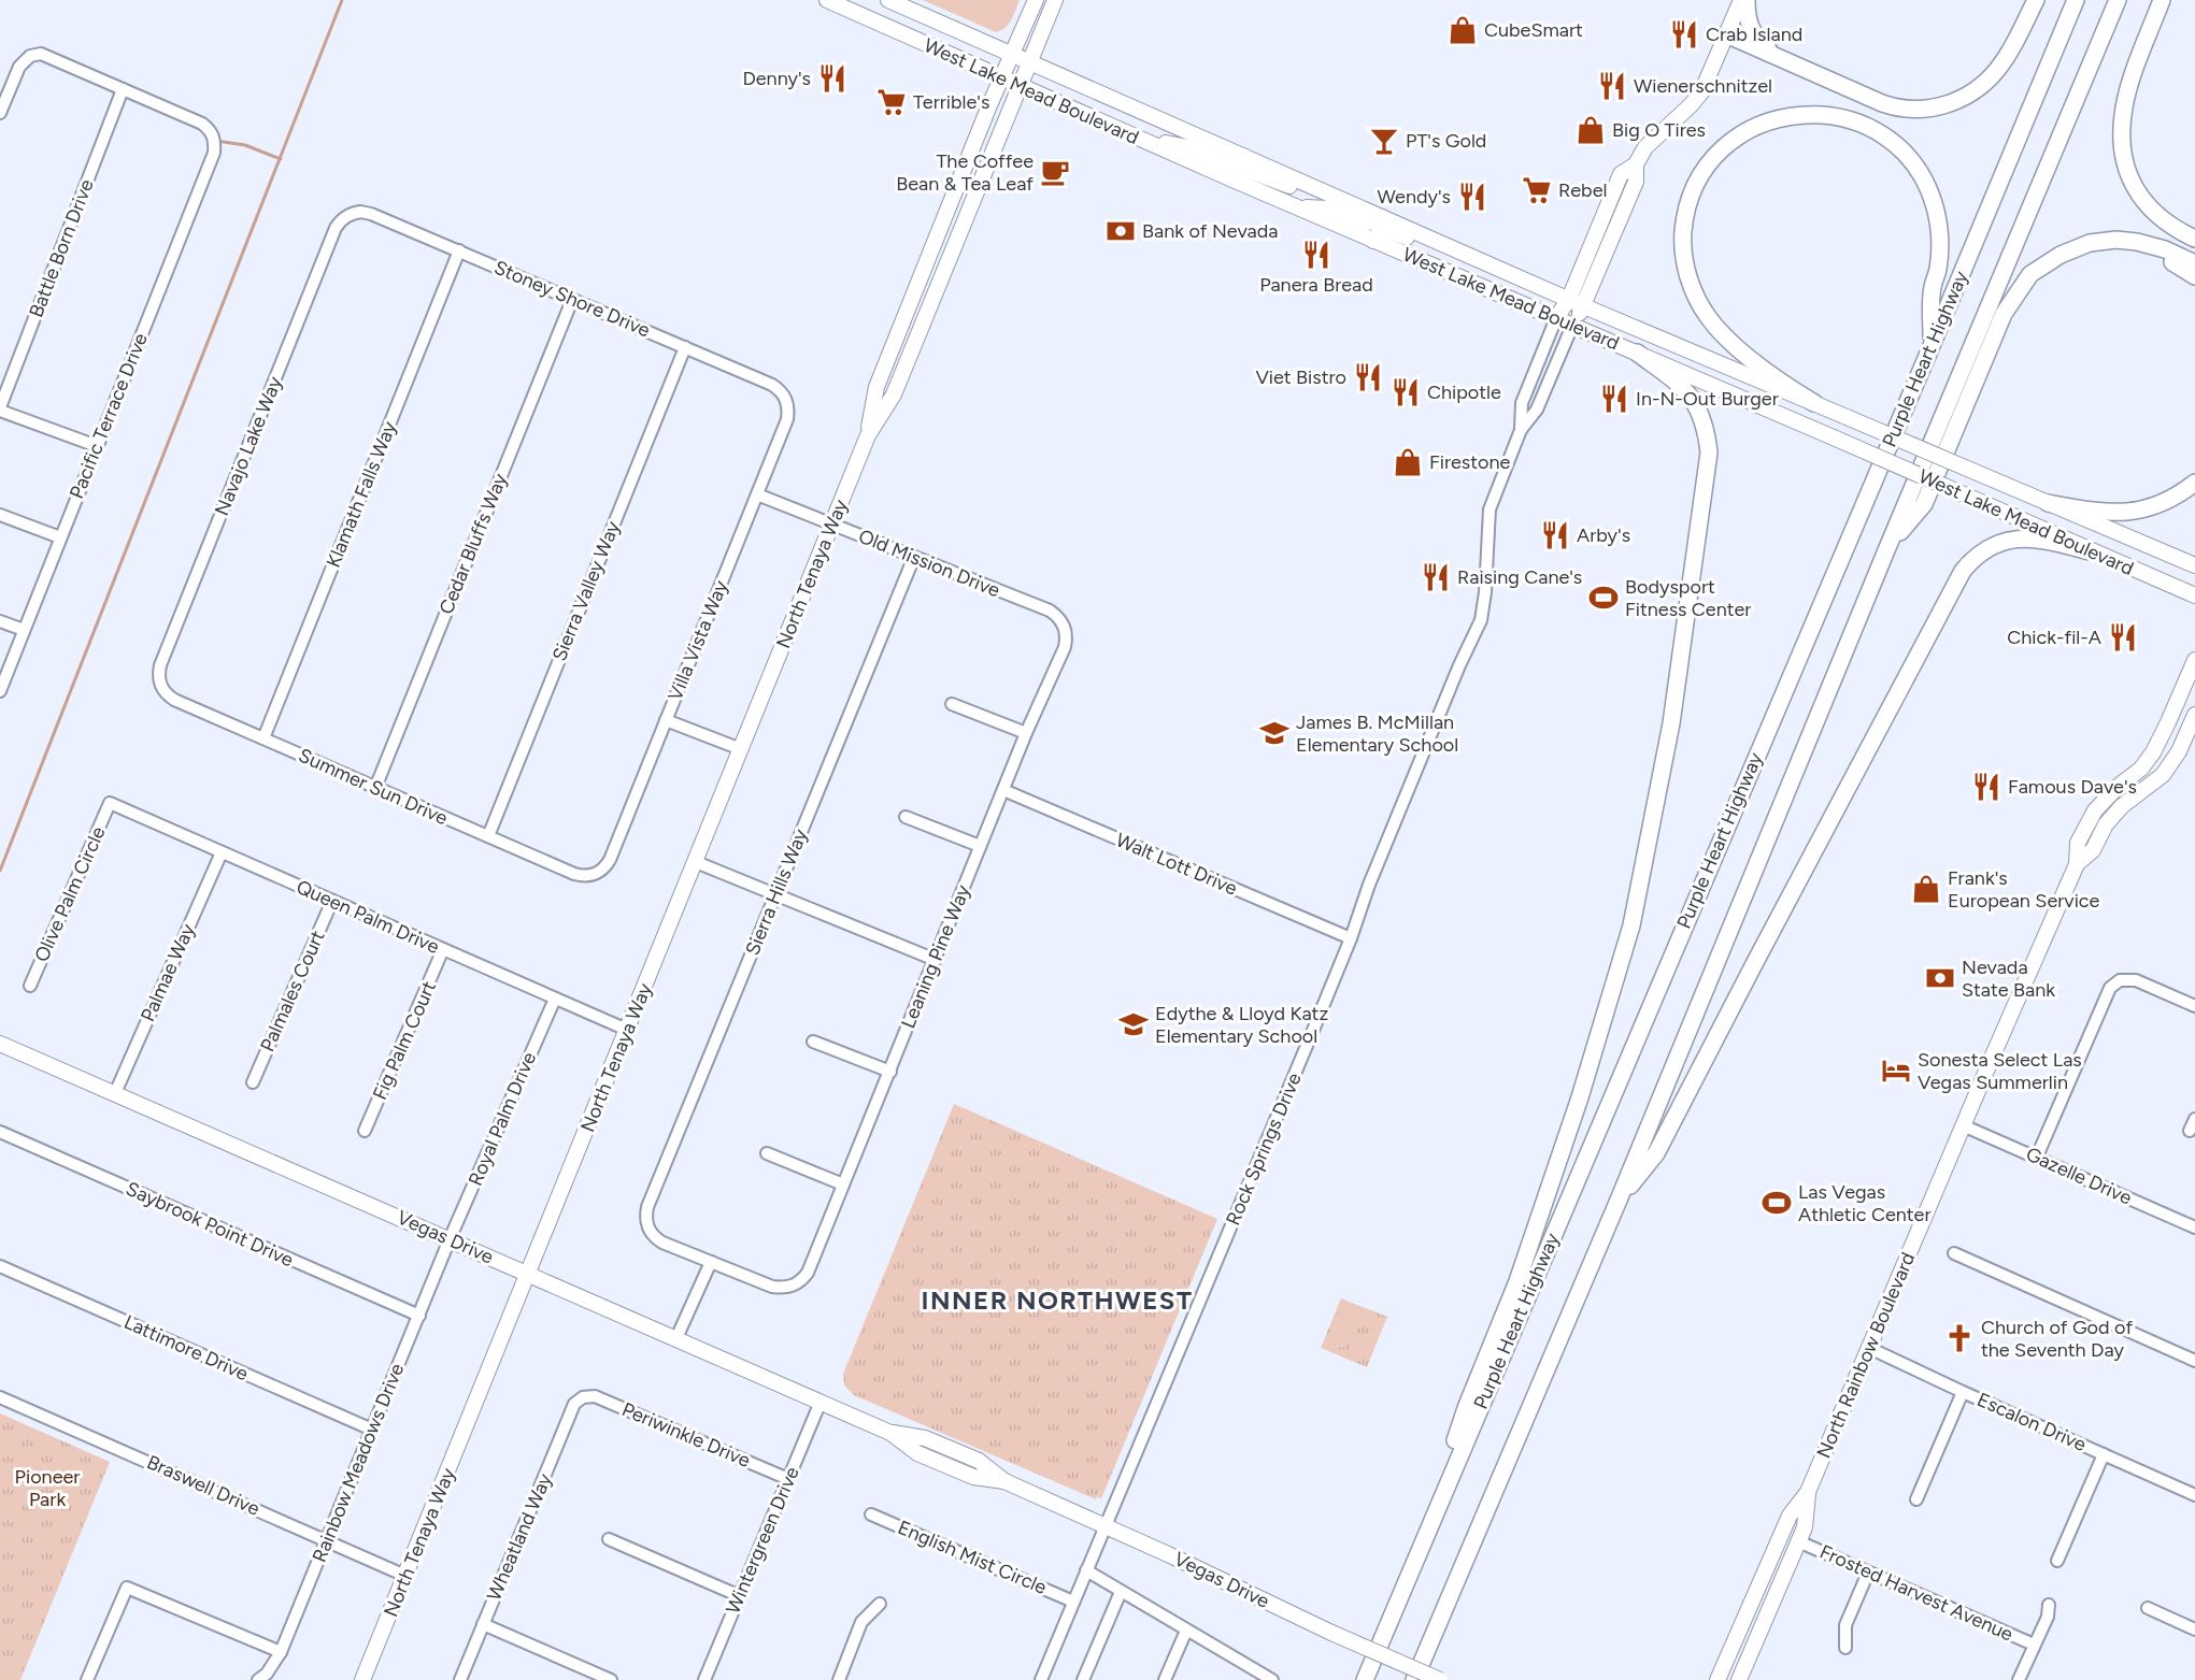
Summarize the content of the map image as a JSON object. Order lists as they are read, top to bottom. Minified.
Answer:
{"streets":{"highway":["Purple Heart Highway"],"main road":["West Lake Mead Boulevard","North Tenaya Way","Rock Springs Drive","Vegas Drive","North Rainbow Boulevard"],"street":["Battle Born Drive","Stoney Shore Drive","Pacific Terrace Drive","Navajo Lake Way","Klamath Falls Way","Cedar Bluffs Way","Old Mission Drive","Sierra Valley Way","Villa Vista Way","Summer Sun Drive","Walt Lott Drive","Sierra Hills Way","Olive Palm Circle","Queen Palm Drive","Leaning Pine Way","Palmae Way","Palmales Court","Fig Palm Court","Royal Palm Drive","Gazelle Drive","Saybrook Point Drive","Lattimore Drive","Escalon Drive","Periwinkle Drive","Rainbow Meadows Drive","Braswell Drive","Wheatland Way","Wintergreen Drive","English Mist Circle","Frosted Harvest Avenue"]},"crossings":[["West Lake Mead Boulevard","North Tenaya Way"],["West Lake Mead Boulevard","Rock Springs Drive"],["Battle Born Drive","Pacific Terrace Drive"],["Stoney Shore Drive","Navajo Lake Way"],["Stoney Shore Drive","Klamath Falls Way"],["Stoney Shore Drive","Cedar Bluffs Way"],["Stoney Shore Drive","Sierra Valley Way"],["Stoney Shore Drive","Villa Vista Way"],["Navajo Lake Way","Summer Sun Drive"],["Klamath Falls Way","Summer Sun Drive"],["Cedar Bluffs Way","Summer Sun Drive"],["Old Mission Drive","North Tenaya Way"],["Old Mission Drive","Villa Vista Way"],["Old Mission Drive","Sierra Hills Way"],["Old Mission Drive","Leaning Pine Way"],["North Tenaya Way","Queen Palm Drive"],["North Tenaya Way","Vegas Drive"],["North Tenaya Way","Braswell Drive"],["Sierra Valley Way","Summer Sun Drive"],["Villa Vista Way","Summer Sun Drive"],["Walt Lott Drive","Leaning Pine Way"],["Walt Lott Drive","Rock Springs Drive"],["Sierra Hills Way","Leaning Pine Way"],["Olive Palm Circle","Queen Palm Drive"],["Queen Palm Drive","Palmae Way"],["Queen Palm Drive","Palmales Court"],["Queen Palm Drive","Fig Palm Court"],["Queen Palm Drive","Royal Palm Drive"],["Palmae Way","Vegas Drive"],["Royal Palm Drive","Vegas Drive"],["Royal Palm Drive","Rainbow Meadows Drive"],["Rock Springs Drive","Vegas Drive"],["Rock Springs Drive","English Mist Circle"],["Gazelle Drive","North Rainbow Boulevard"],["Saybrook Point Drive","Rainbow Meadows Drive"],["Vegas Drive","Rainbow Meadows Drive"],["Vegas Drive","Wintergreen Drive"],["Lattimore Drive","Rainbow Meadows Drive"],["North Rainbow Boulevard","Escalon Drive"],["North Rainbow Boulevard","Frosted Harvest Avenue"],["Periwinkle Drive","Wheatland Way"],["Periwinkle Drive","Wintergreen Drive"],["Rainbow Meadows Drive","Braswell Drive"]],"districts":["INNER NORTHWEST"],"parks":["Pioneer Park"],"places":{"shop":["CubeSmart","Big O Tires","Firestone","Frank's European Service"],"restaurant":["Crab Island","Denny's","Wienerschnitzel","Wendy's","Panera Bread","Viet Bistro","Chipotle","In-N-Out Burger","Arby's","Raising Cane's","Chick-fil-A","Famous Dave's"],"supermarket":["Terrible's","Rebel"],"bar":["PT's Gold"],"cafe":["The Coffee Bean & Tea Leaf"],"bank":["Bank of Nevada","Nevada State Bank"],"sports":["Bodysport Fitness Center","Las Vegas Athletic Center"],"school or university":["James B. McMillan Elementary School","Edythe & Lloyd Katz Elementary School"],"hotel":["Sonesta Select Las Vegas Summerlin"],"church":["Church of God of the Seventh Day"]}}
